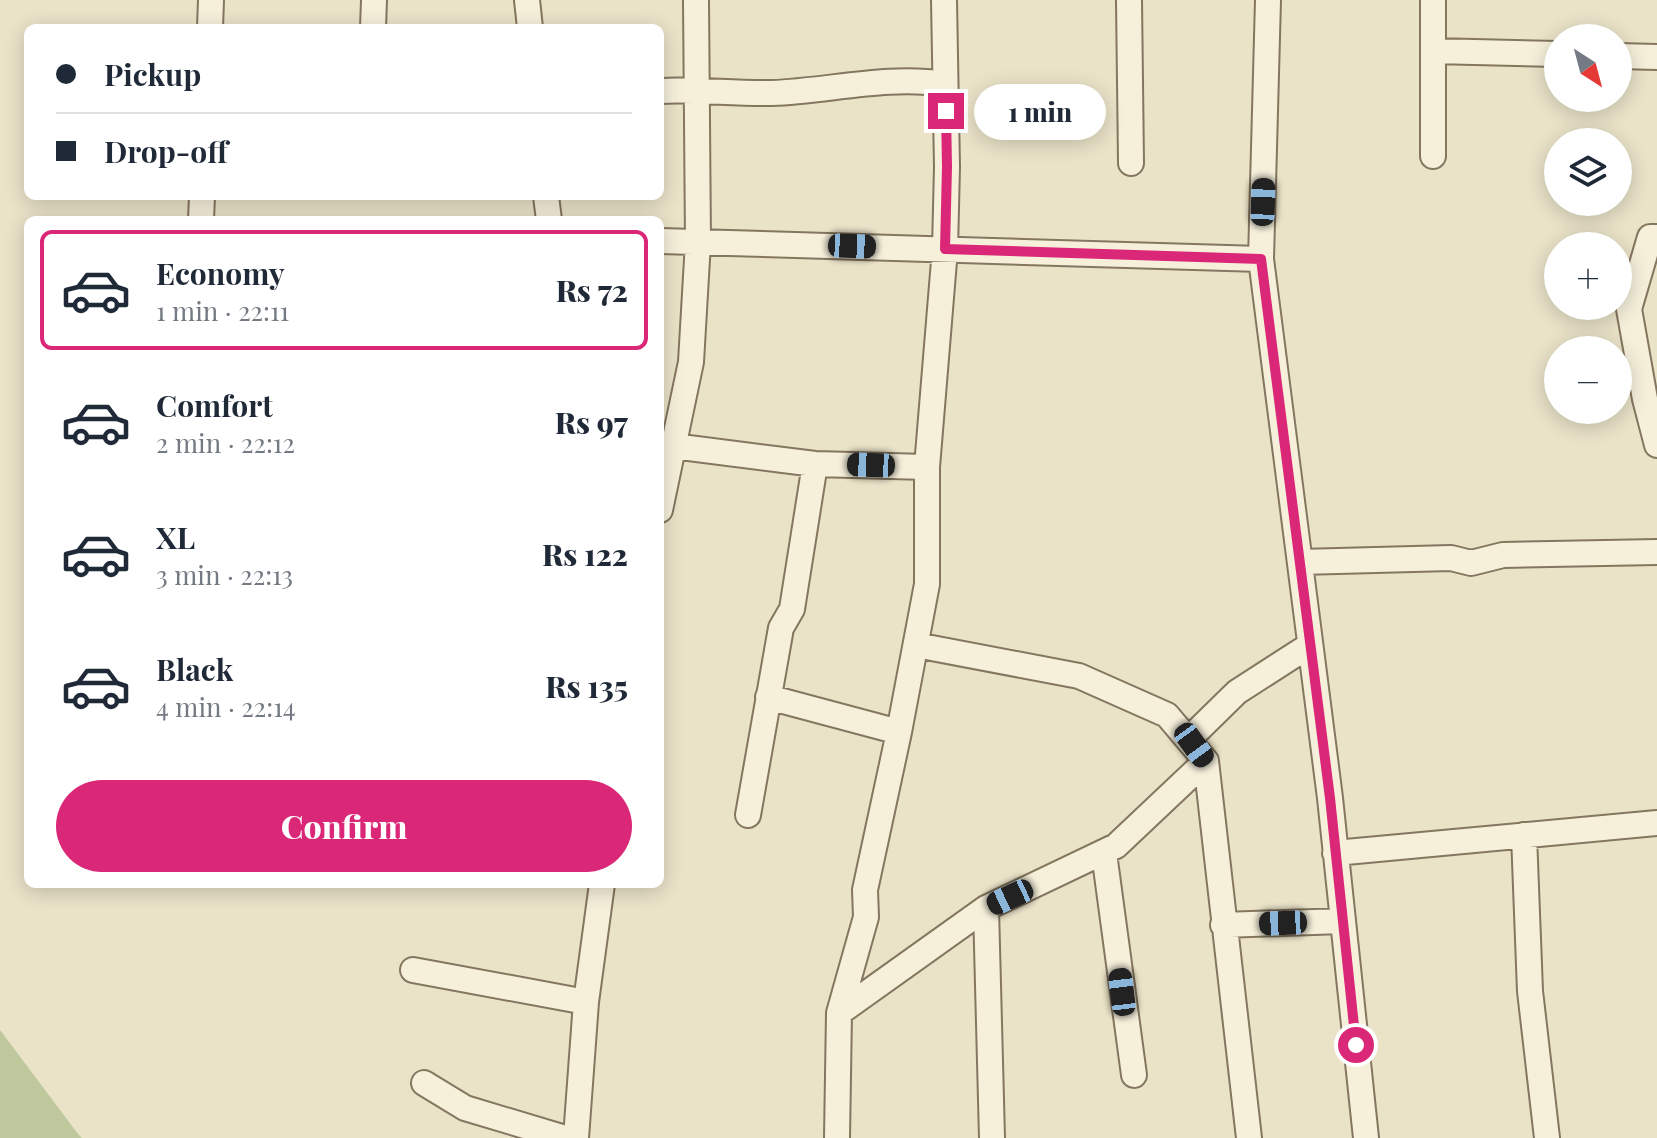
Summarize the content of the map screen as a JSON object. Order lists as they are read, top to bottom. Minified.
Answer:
{"north":"bottom right","page":{"map_buttons":["+","−"],"banner":["Pickup","Drop-off"],"bubble":"1 min","list":[{"name":"Economy","note":"1 min · 22:11","value":"Rs 72"},{"name":"Comfort","note":"2 min · 22:12","value":"Rs 97"},{"name":"XL","note":"3 min · 22:13","value":"Rs 122"},{"name":"Black","note":"4 min · 22:14","value":"Rs 135"}],"buttons":"Confirm"}}
